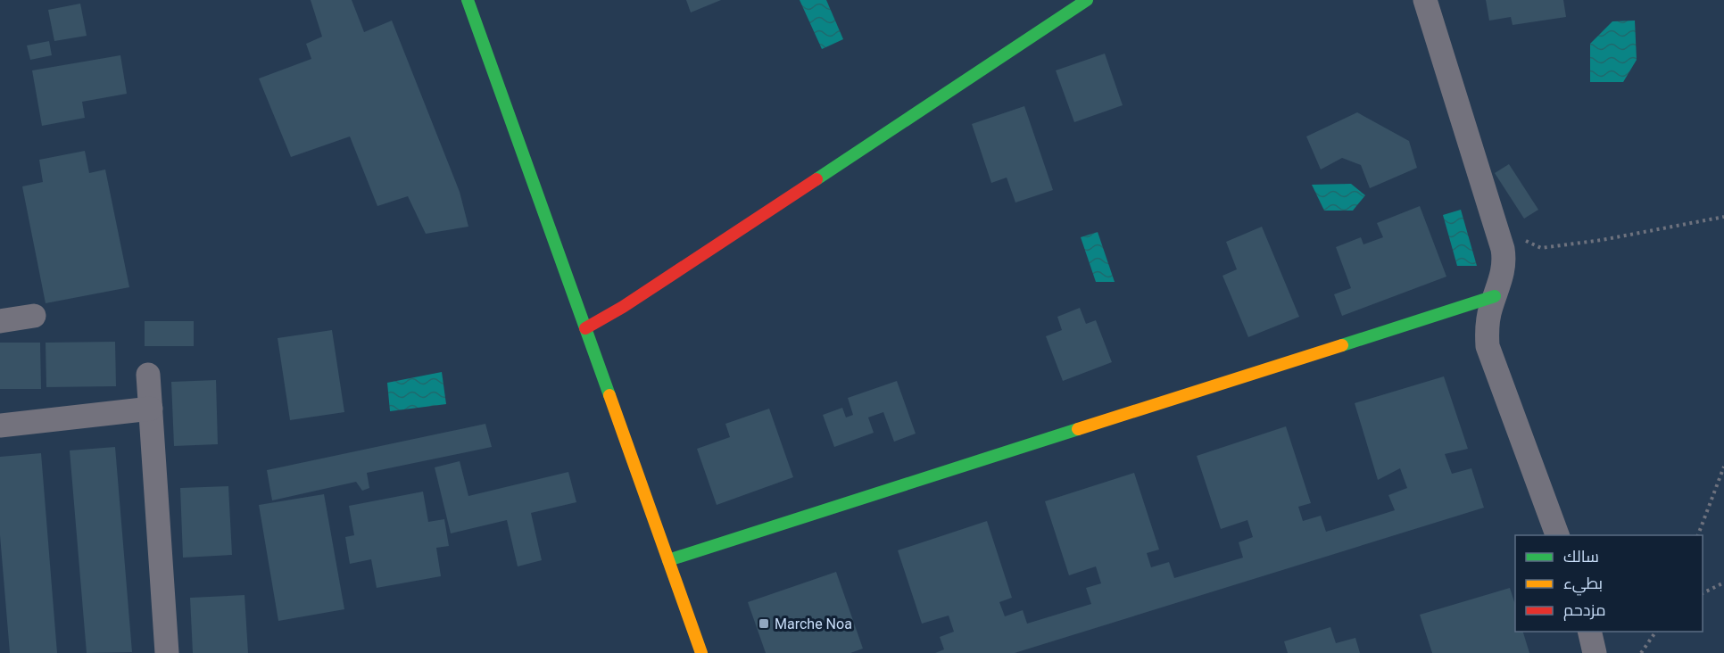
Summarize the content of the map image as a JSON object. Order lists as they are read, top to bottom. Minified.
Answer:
{"places":{"transit":["Marche Noa"]},"legend":["سالك","بطيء","مزدحم"]}
